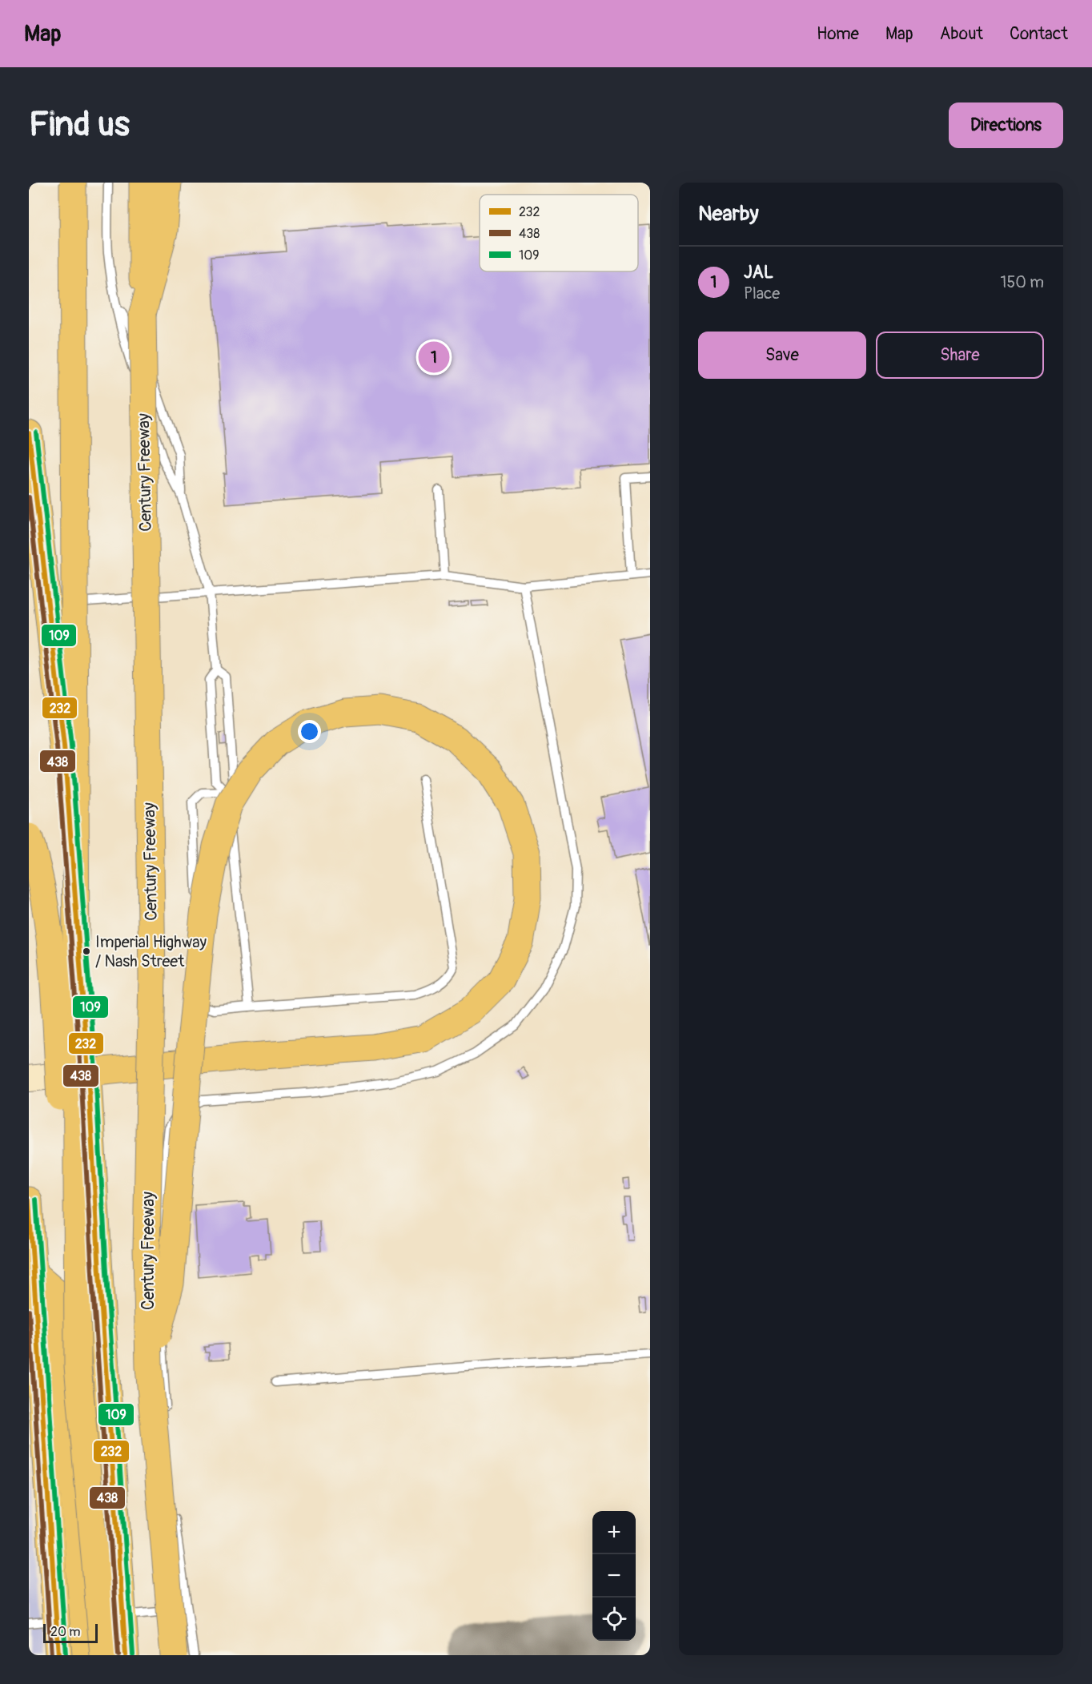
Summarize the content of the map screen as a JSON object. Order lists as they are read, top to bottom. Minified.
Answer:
{"streets":{"main road":["Century Freeway"]},"places":["Imperial Highway / Nash Street"],"lines":["transit line 109","transit line 232","transit line 438"],"legend":["232","438","109"],"scale_bar":"20 m","page":{"header":"Map","nav":["Home","Map","About","Contact"],"buttons":["Directions",["Save","Share"]],"title":"Find us","heading":"Nearby","list":[{"mark":"1","name":"JAL","note":"Place","value":"150 m"}],"pins":"1","map_buttons":["+","−"],"scale":"20 m"}}
